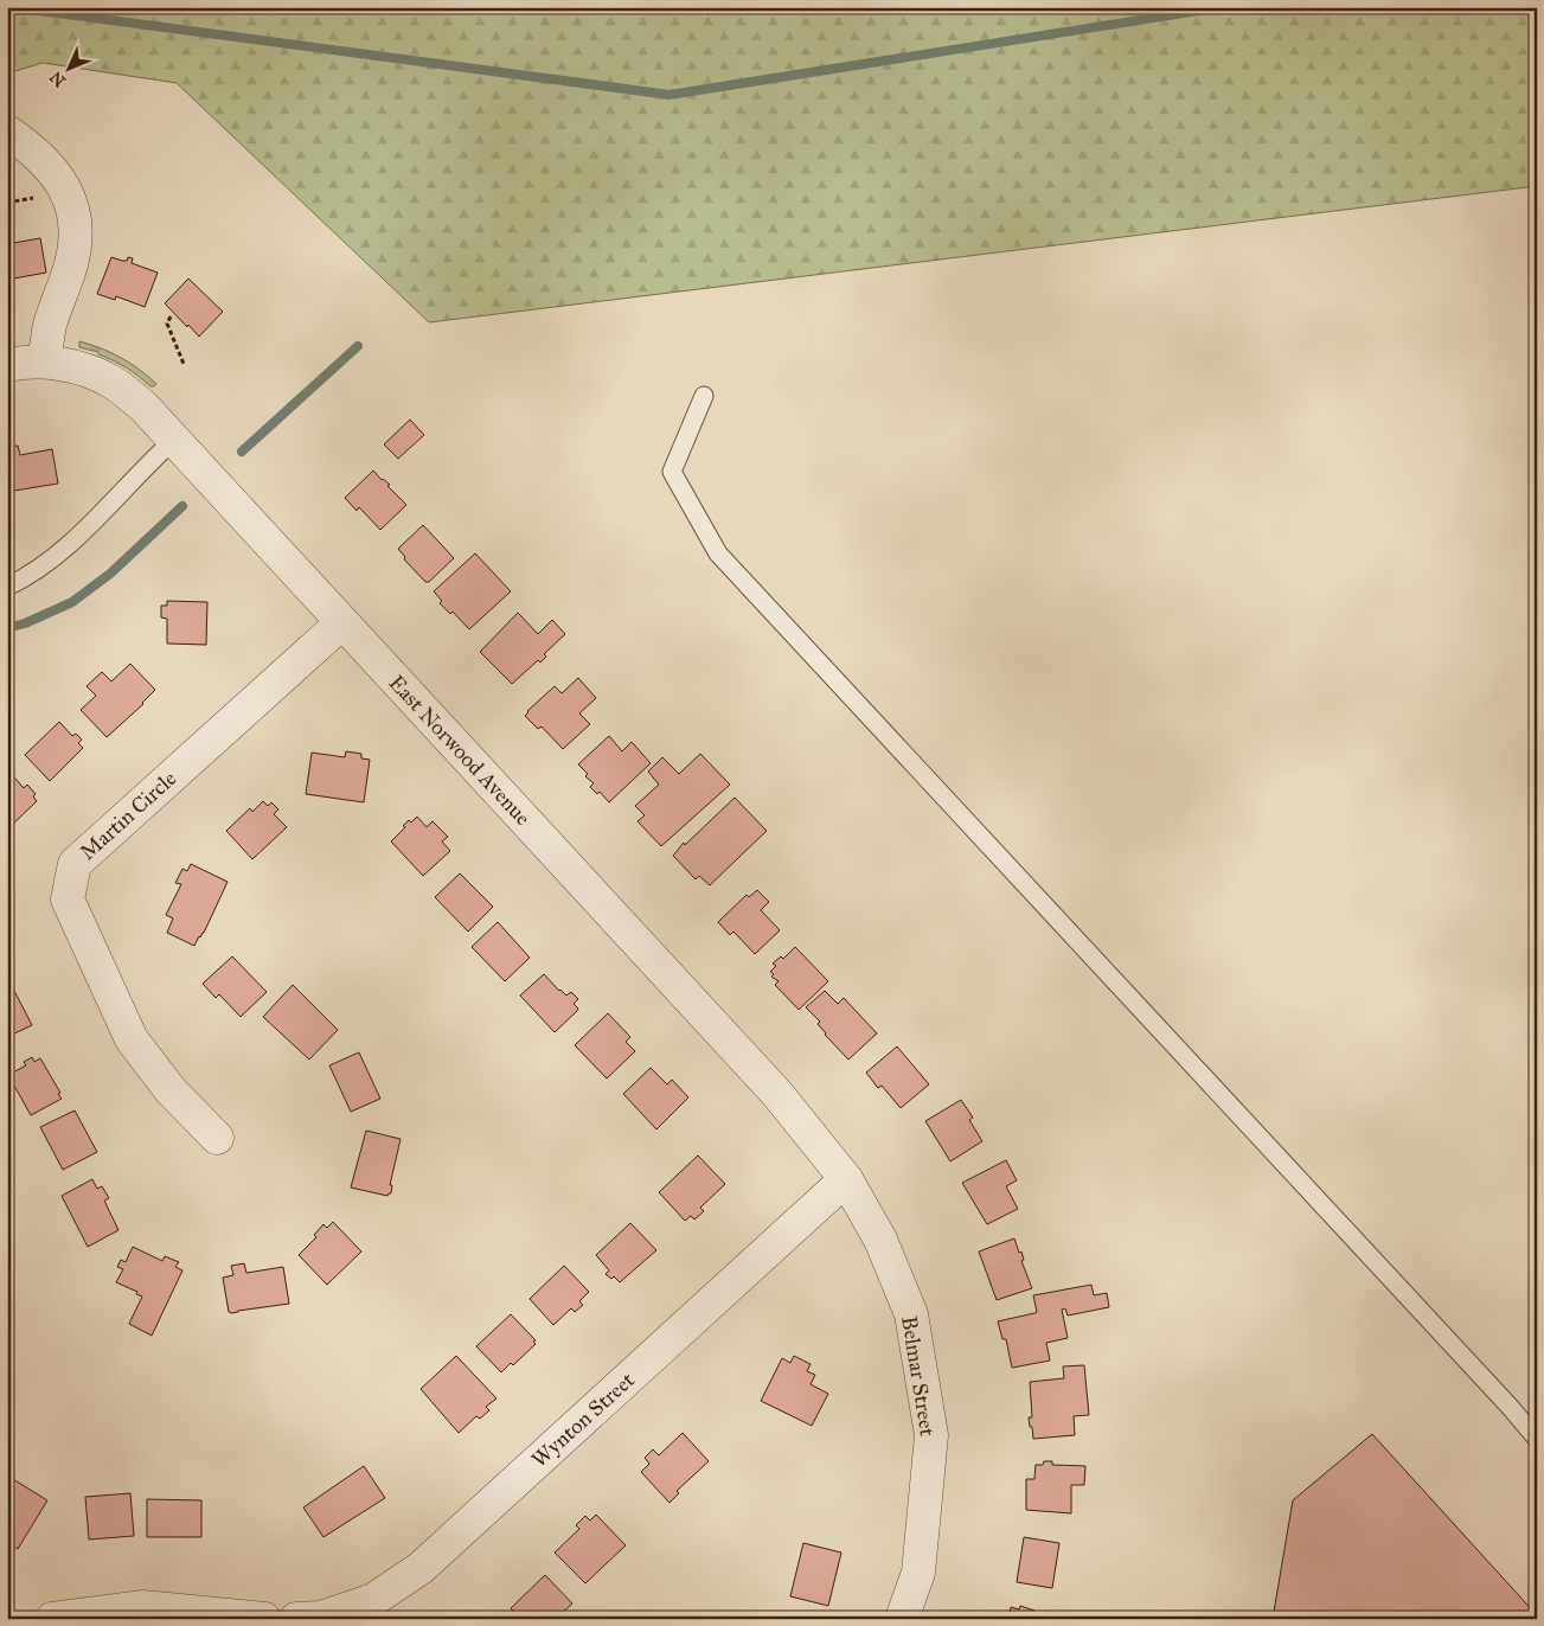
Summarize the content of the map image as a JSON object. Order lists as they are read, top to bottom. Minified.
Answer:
{"streets":{"street":["East Norwood Avenue","Martin Circle","Belmar Street","Wynton Street"]},"crossings":[["East Norwood Avenue","Martin Circle"],["East Norwood Avenue","Belmar Street"],["East Norwood Avenue","Wynton Street"],["Belmar Street","Wynton Street"]],"north":"bottom left"}
